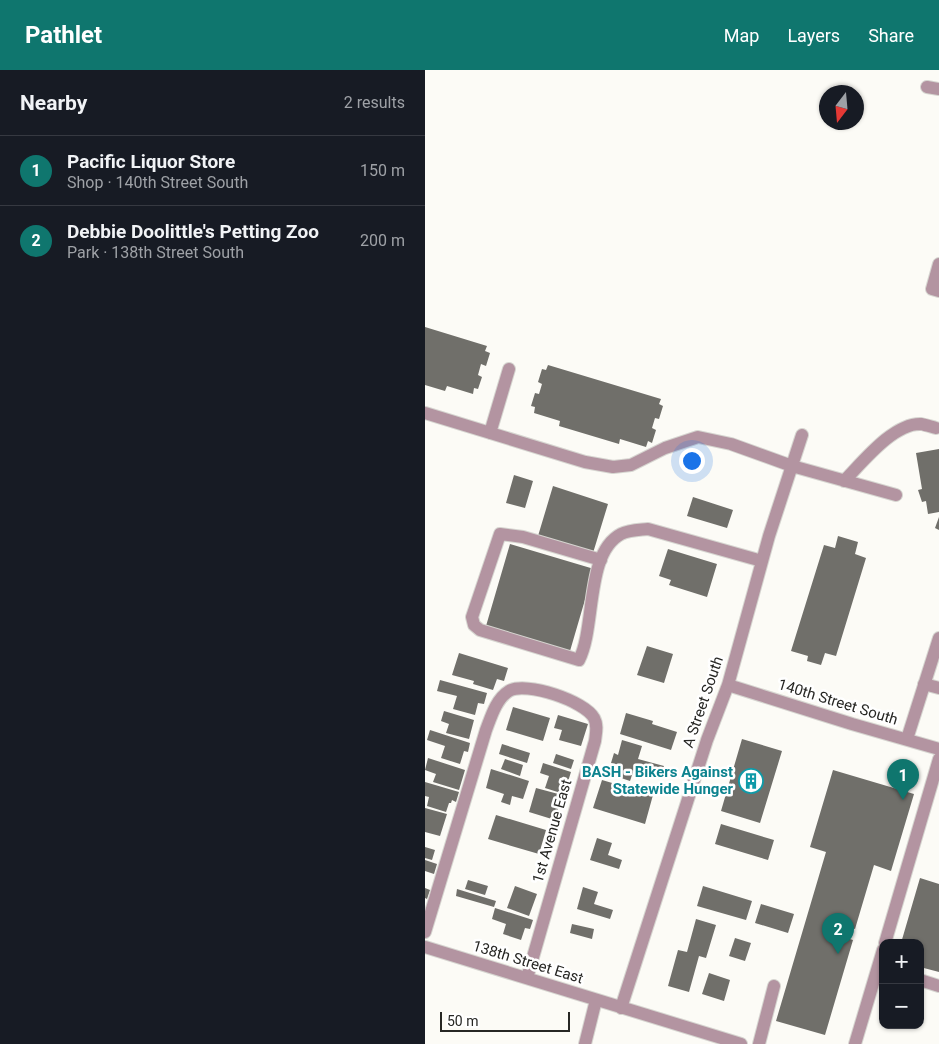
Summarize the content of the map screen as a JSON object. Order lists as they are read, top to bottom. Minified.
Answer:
{"streets":{"street":["A Street South","140th Street South","1st Avenue East","138th Street East"]},"crossings":[["A Street South","140th Street South"],["A Street South","138th Street East"],["1st Avenue East","138th Street East"]],"places":{"building":["BASH - Bikers Against Statewide Hunger"]},"scale_bar":"50 m","north":"bottom","page":{"header":"Pathlet","nav":["Map","Layers","Share"],"heading":["Nearby","2 results"],"list":[{"mark":"1","name":"Pacific Liquor Store","note":"Shop · 140th Street South","value":"150 m"},{"mark":"2","name":"Debbie Doolittle's Petting Zoo","note":"Park · 138th Street South","value":"200 m"}],"pins":["1","2"],"map_buttons":["+","−"],"scale":"50 m"}}
